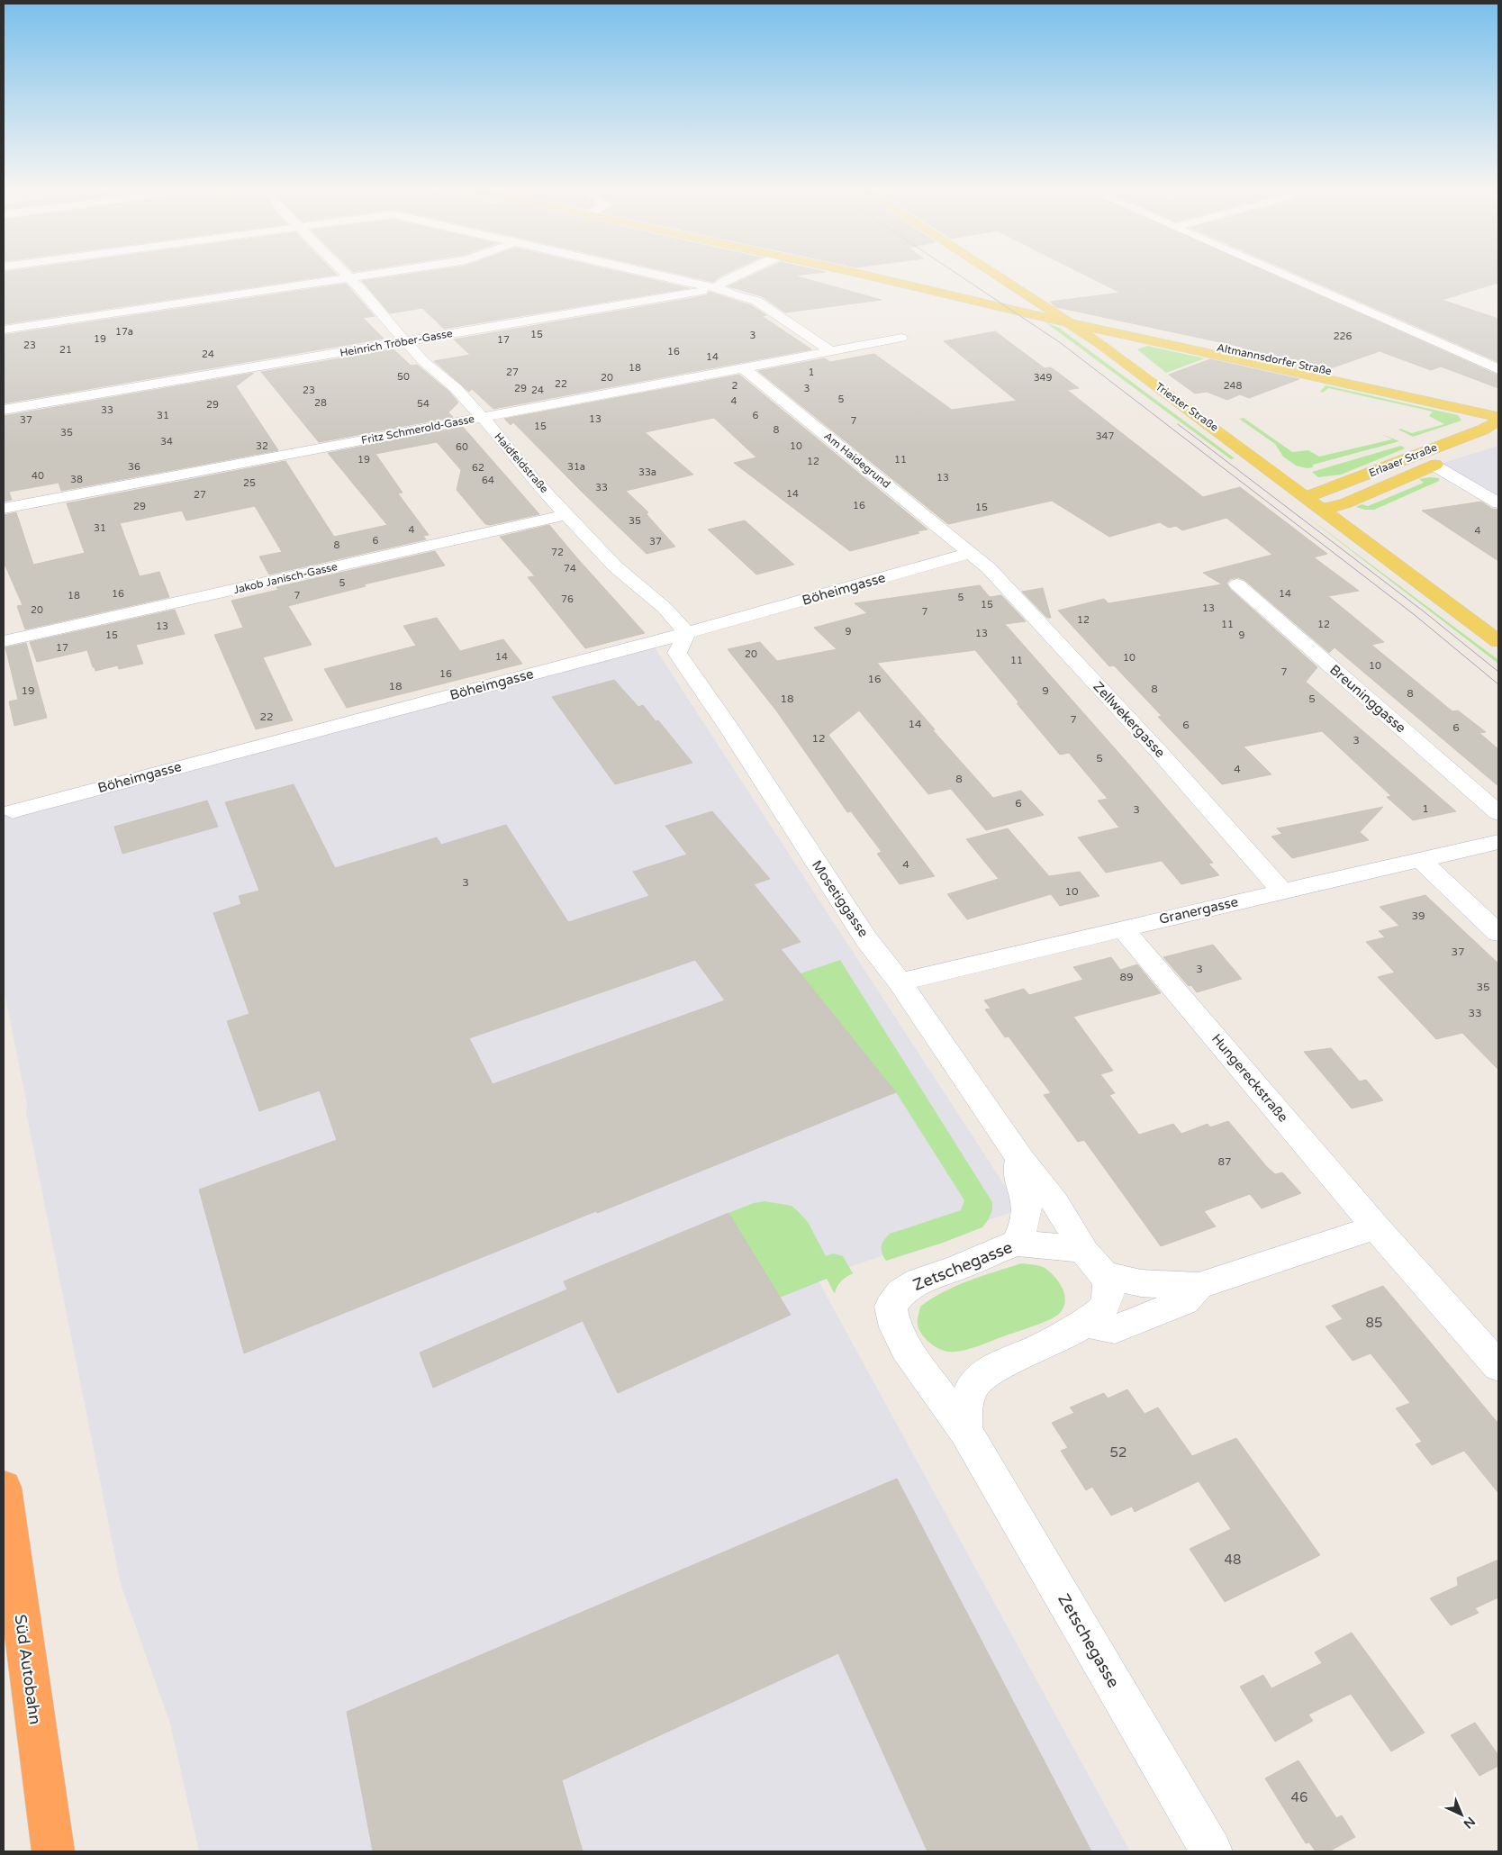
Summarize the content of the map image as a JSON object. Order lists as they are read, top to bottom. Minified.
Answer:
{"streets":{"highway":["Süd Autobahn"],"main road":["Altmannsdorfer Straße","Triester Straße","Erlaaer Straße"],"street":["Heinrich Tröber-Gasse","Fritz Schmerold-Gasse","Am Haidegrund","Haidfeldstraße","Jakob Janisch-Gasse","Böheimgasse","Breuninggasse","Zellwekergasse","Mosetiggasse","Granergasse","Hungereckstraße","Zetschegasse"]},"crossings":[["Heinrich Tröber-Gasse","Haidfeldstraße"],["Altmannsdorfer Straße","Triester Straße"],["Triester Straße","Erlaaer Straße"],["Fritz Schmerold-Gasse","Am Haidegrund"],["Fritz Schmerold-Gasse","Haidfeldstraße"],["Am Haidegrund","Böheimgasse"],["Am Haidegrund","Zellwekergasse"],["Haidfeldstraße","Jakob Janisch-Gasse"],["Haidfeldstraße","Böheimgasse"],["Haidfeldstraße","Mosetiggasse"],["Böheimgasse","Zellwekergasse"],["Böheimgasse","Mosetiggasse"],["Zellwekergasse","Granergasse"],["Mosetiggasse","Granergasse"],["Mosetiggasse","Zetschegasse"],["Granergasse","Hungereckstraße"]],"house_numbers":["17a","15","3","226","19","17","23","21","16","24","14","18","27","1","50","20","349","22","2","248","29","3","23","24","5","4","28","54","29","33","31","6","13","37","7","15","8","35","347","34","32","10","60","19","11","12","36","31a","62","33a","40","13","38","64","25","33","14","27","16","29","15","35","31","4","4","6","37","8","72","74","5","16","14","18","7","5","76","15","13","20","7","12","11","12","13","9","13","15","9","17","20","14","10","11","10","7","16","16","18","8","19","9","8","18","5","22","7","14","6","6","12","3","5","4","8","6","1","3","4","3","10","39","37","3","89","35","33","87","85","52","48","46"],"north":"bottom right"}
